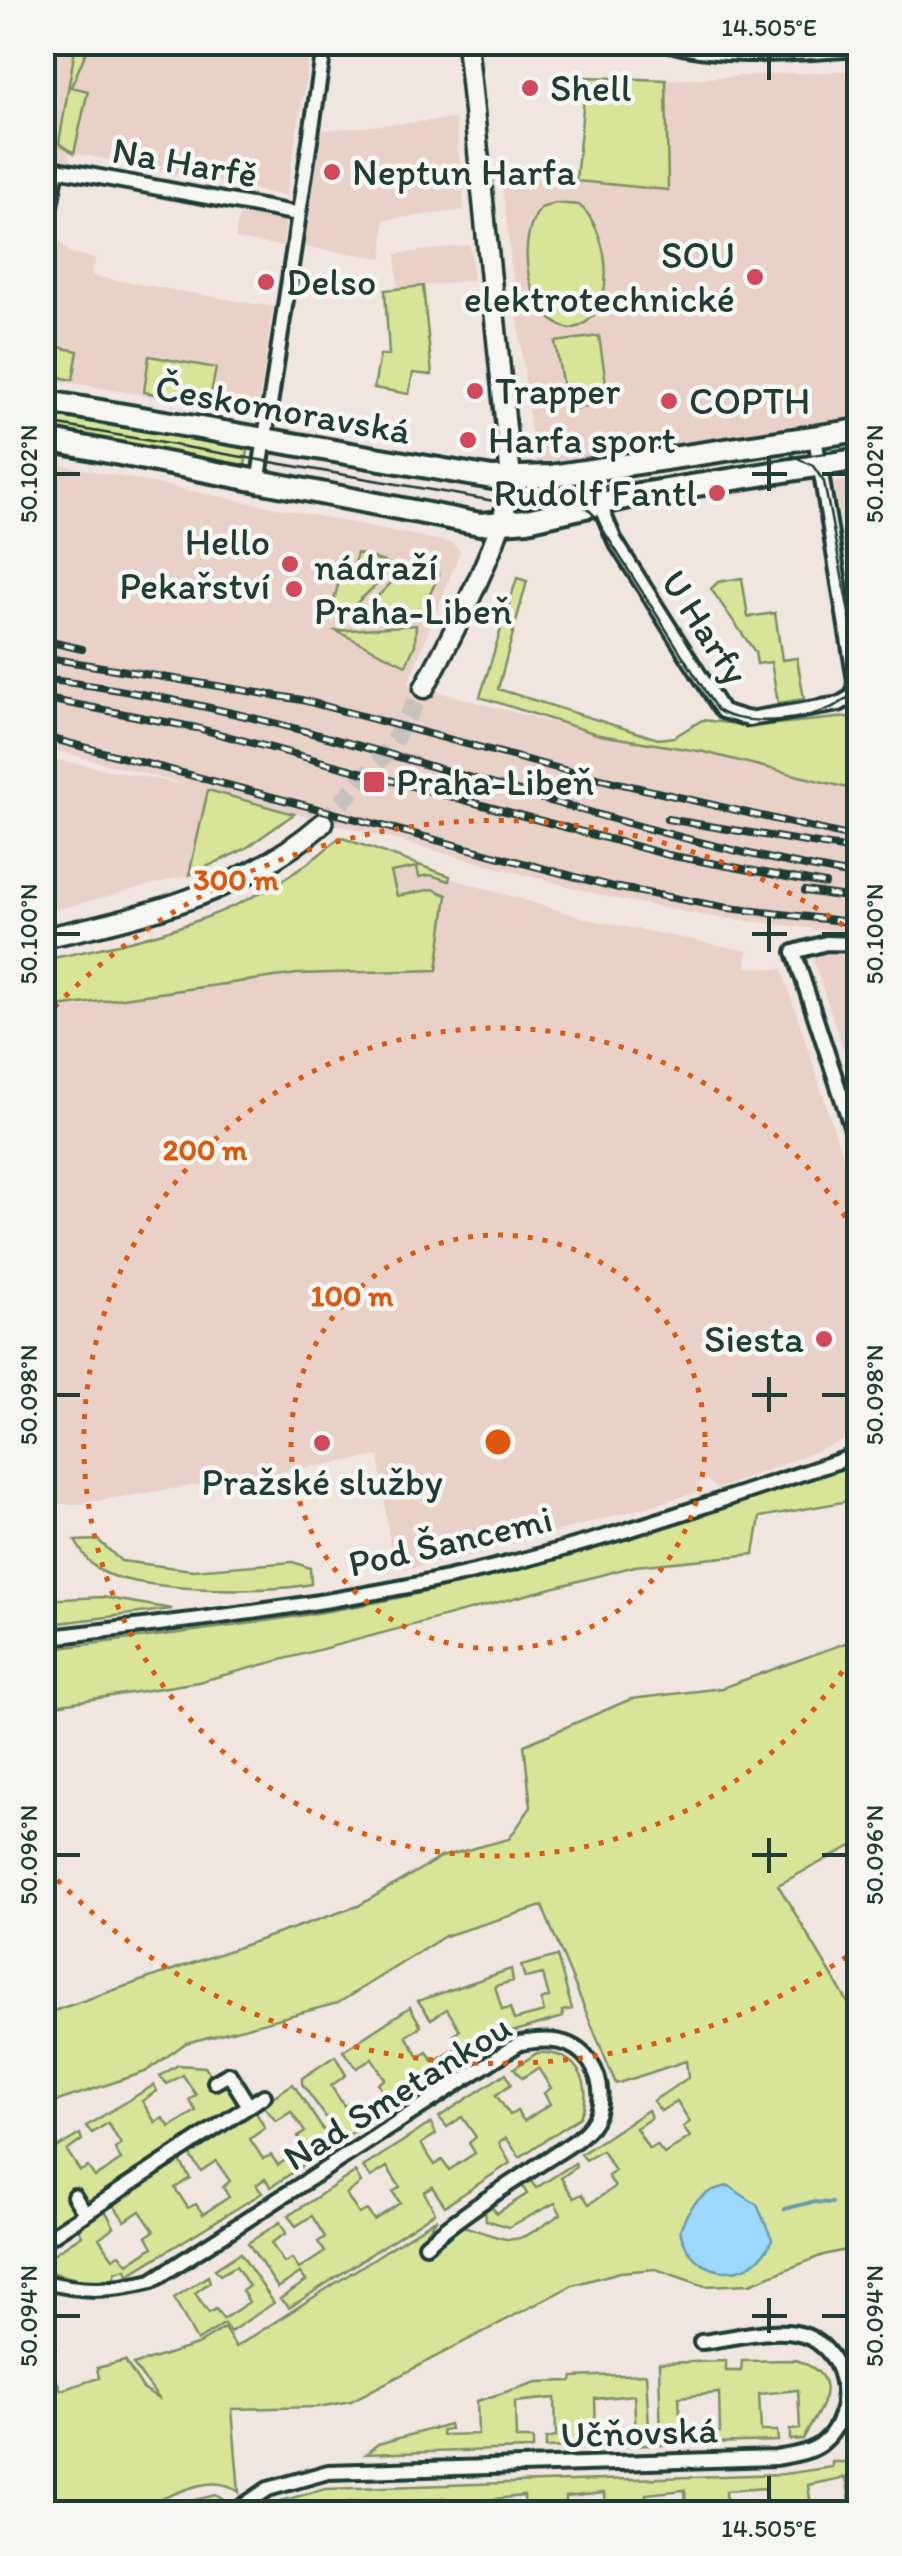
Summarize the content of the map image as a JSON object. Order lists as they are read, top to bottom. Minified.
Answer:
{"streets":{"main road":["Českomoravská"],"street":["Na Harfě","U Harfy","Pod Šancemi","Nad Smetankou","Učňovská"]},"crossings":[["Na Harfě","Českomoravská"],["Českomoravská","U Harfy"]],"places":{"other":["Shell","Neptun Harfa","SOU elektrotechnické","Delso","Trapper","COPTH","Harfa sport","Rudolf Fantl","Hello Pekařství","nádraží Praha-Libeň","Siesta","Pražské služby"],"transit":["Praha-Libeň"]},"coordinates":["14.505°E","50.102°N","50.100°N","50.098°N","50.096°N","50.094°N"],"rings":["300 m","200 m","100 m"]}
